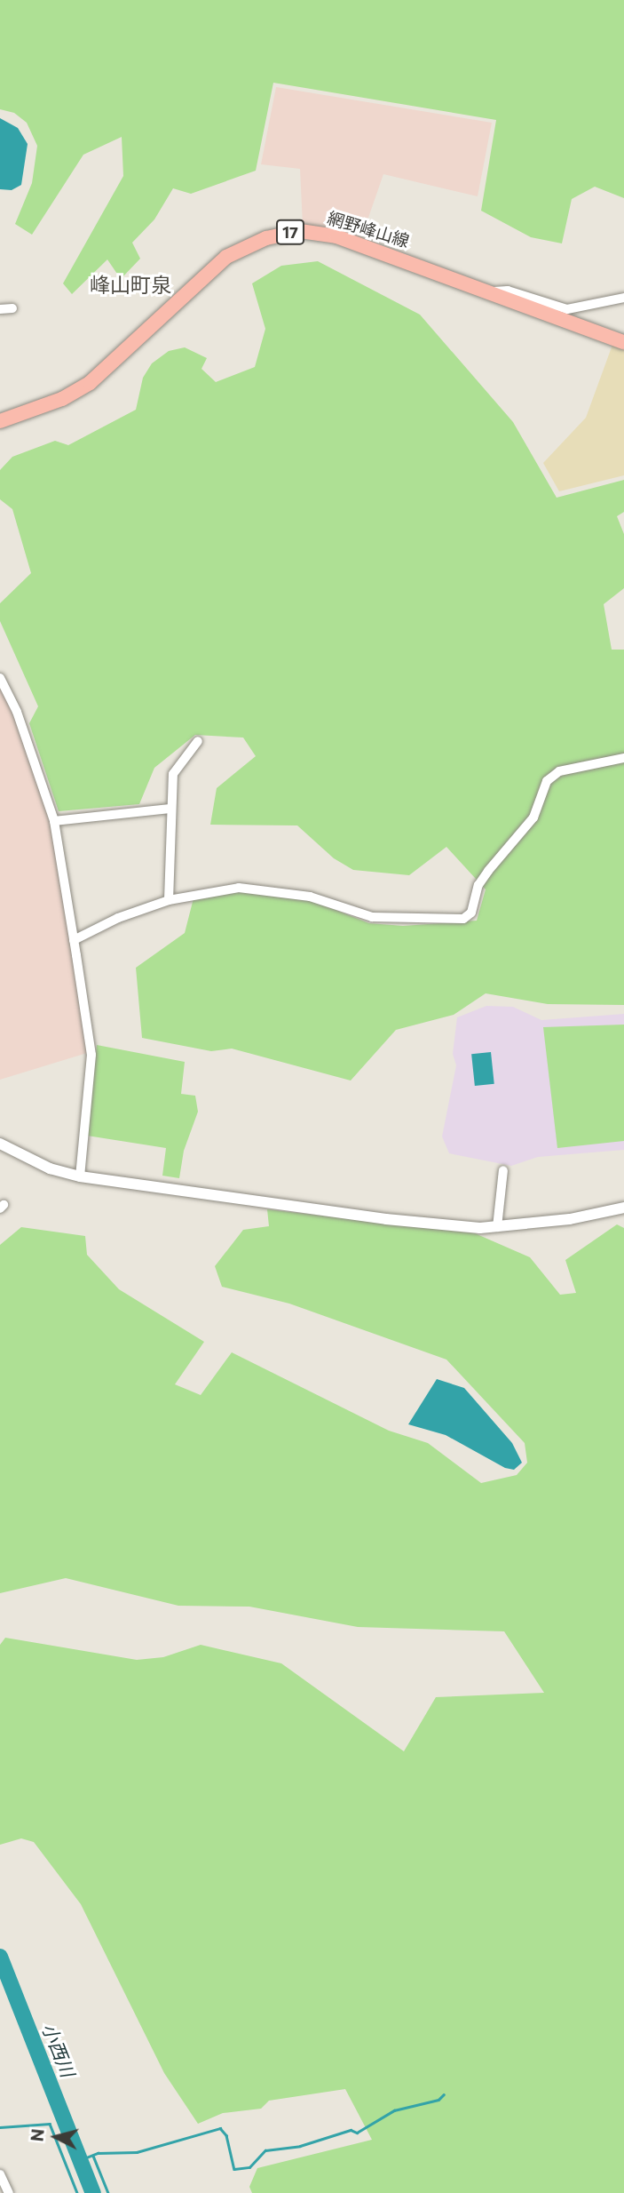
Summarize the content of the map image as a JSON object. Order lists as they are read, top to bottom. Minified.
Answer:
{"streets":{"main road":["網野峰山線","17"]},"districts":["峰山町泉"],"water":["小西川"],"north":"left"}
